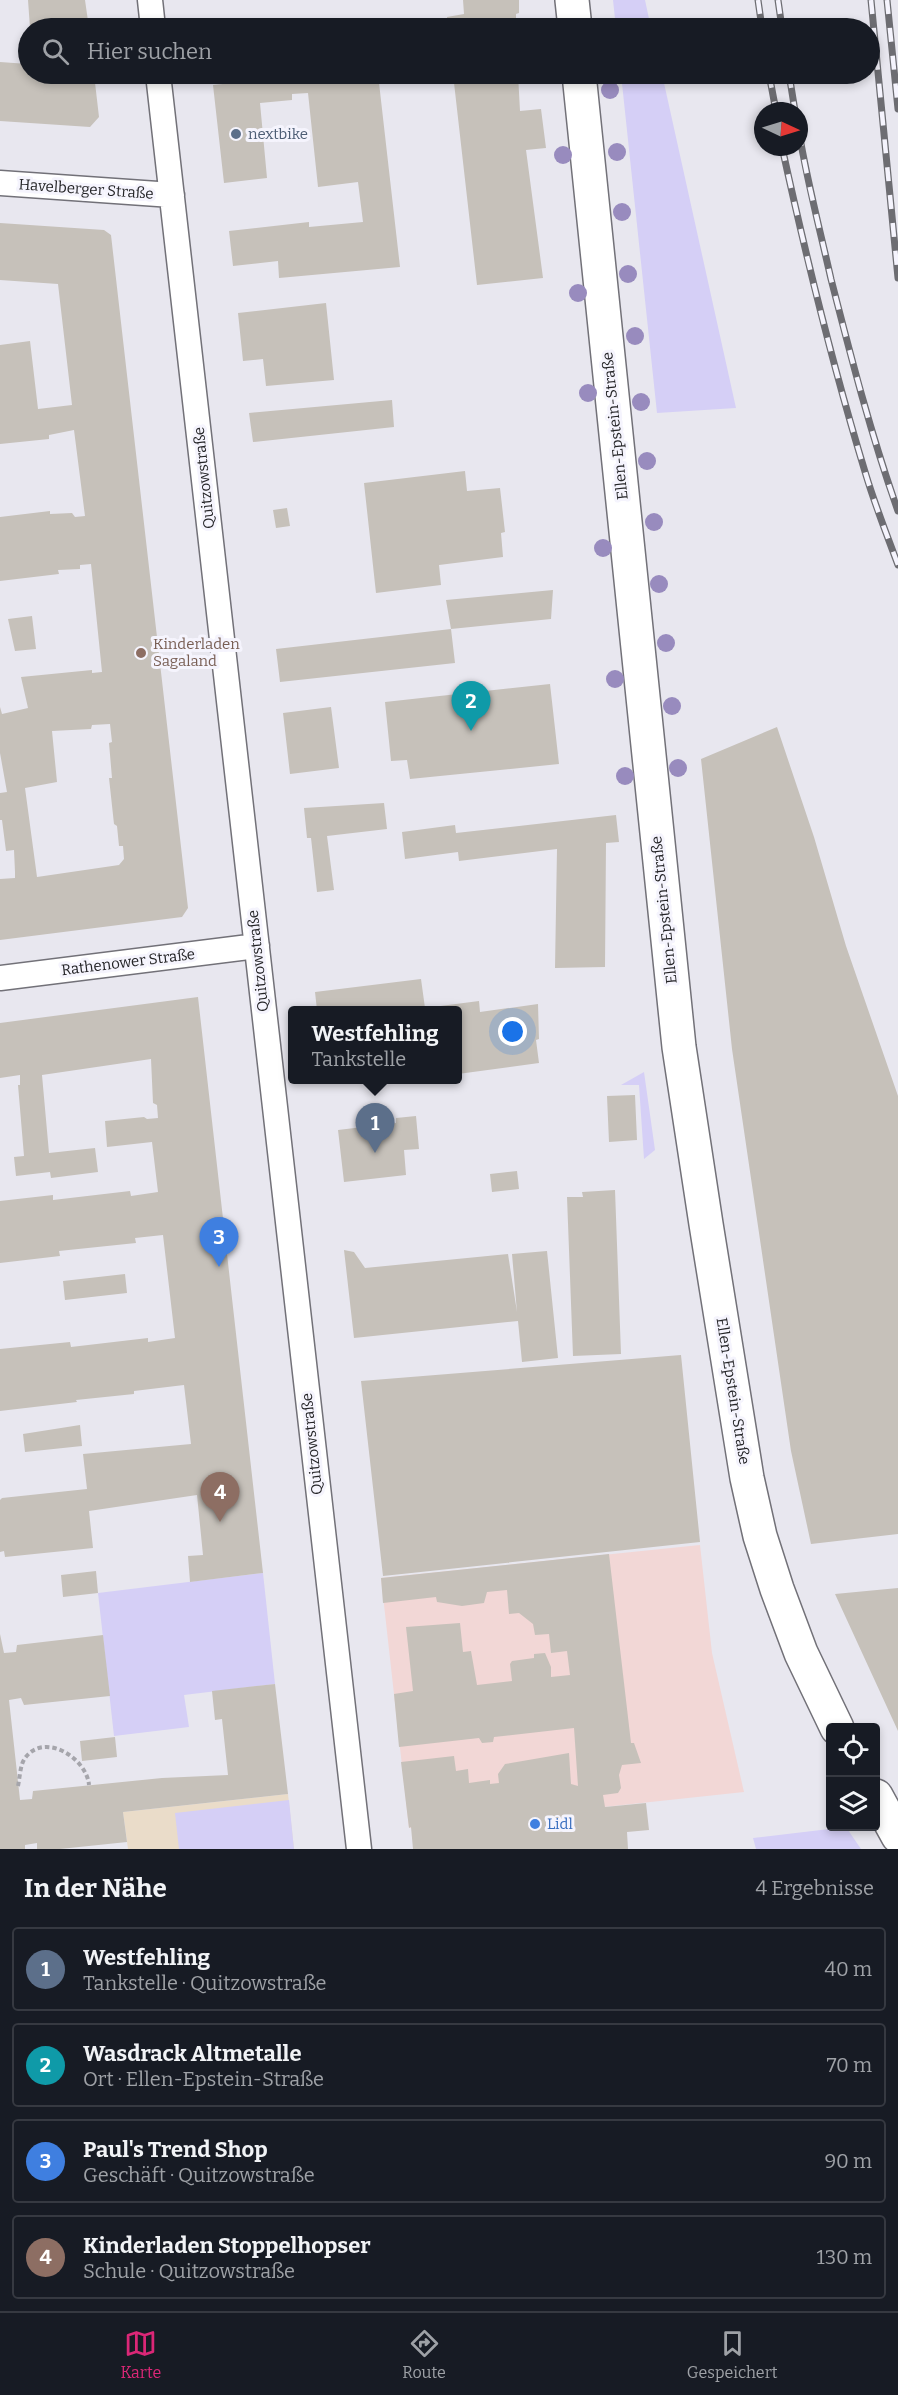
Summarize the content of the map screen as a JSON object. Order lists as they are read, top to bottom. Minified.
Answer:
{"streets":{"main road":["Ellen-Epstein-Straße"],"street":["Havelberger Straße","Quitzowstraße","Rathenower Straße"]},"crossings":[["Havelberger Straße","Quitzowstraße"],["Quitzowstraße","Rathenower Straße"]],"places":["nextbike","Kinderladen Sagaland","Lidl"],"north":"right","page":{"search":"Hier suchen","pins":["2","1","3","4"],"popup":["Westfehling","Tankstelle"],"heading":["In der Nähe","4 Ergebnisse"],"list":[{"mark":"1","name":"Westfehling","note":"Tankstelle · Quitzowstraße","value":"40 m"},{"mark":"2","name":"Wasdrack Altmetalle","note":"Ort · Ellen-Epstein-Straße","value":"70 m"},{"mark":"3","name":"Paul's Trend Shop","note":"Geschäft · Quitzowstraße","value":"90 m"},{"mark":"4","name":"Kinderladen Stoppelhopser","note":"Schule · Quitzowstraße","value":"130 m"}],"nav":["Karte","Route","Gespeichert"]}}
